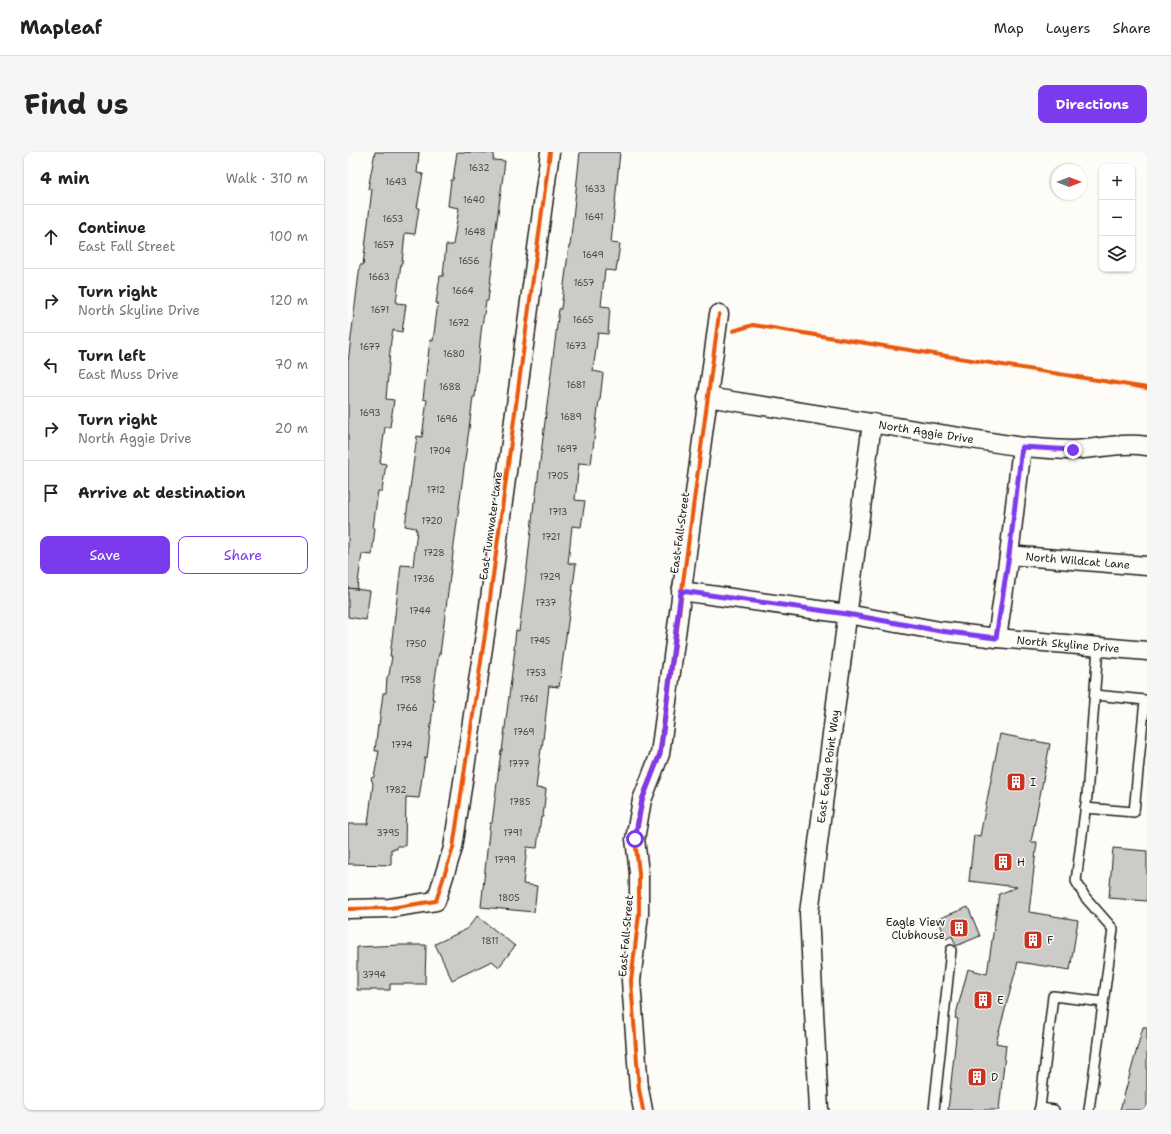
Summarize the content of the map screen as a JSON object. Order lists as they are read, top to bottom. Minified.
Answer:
{"streets":{"street":["North Aggie Drive","East Tumwater Lane","East Fall Street","North Wildcat Lane","North Skyline Drive","East Eagle Point Way"]},"crossings":[["North Aggie Drive","East Fall Street"],["North Aggie Drive","East Eagle Point Way"],["East Fall Street","North Skyline Drive"],["North Skyline Drive","East Eagle Point Way"]],"places":{"building":["I","H","Eagle View Clubhouse","F","E","D"]},"house_numbers":["1632","1643","1633","1640","1641","1653","1648","1657","1649","1656","1663","1657","1664","1671","1665","1672","1673","1677","1680","1681","1688","1693","1689","1696","1697","1704","1705","1712","1713","1720","1721","1728","1729","1736","1737","1744","1745","1750","1753","1758","1761","1766","1769","1774","1777","1782","1785","3795","1791","1799","1805","1811","3794"],"north":"right","page":{"header":"Mapleaf","nav":["Map","Layers","Share"],"title":"Find us","buttons":["Directions",["Save","Share"]],"heading":["4 min","Walk · 310 m"],"map_buttons":["+","−"],"list":[["Continue","East Fall Street","100 m"],["Turn right","North Skyline Drive","120 m"],["Turn left","East Muss Drive","70 m"],["Turn right","North Aggie Drive","20 m"],"Arrive at destination"]}}
